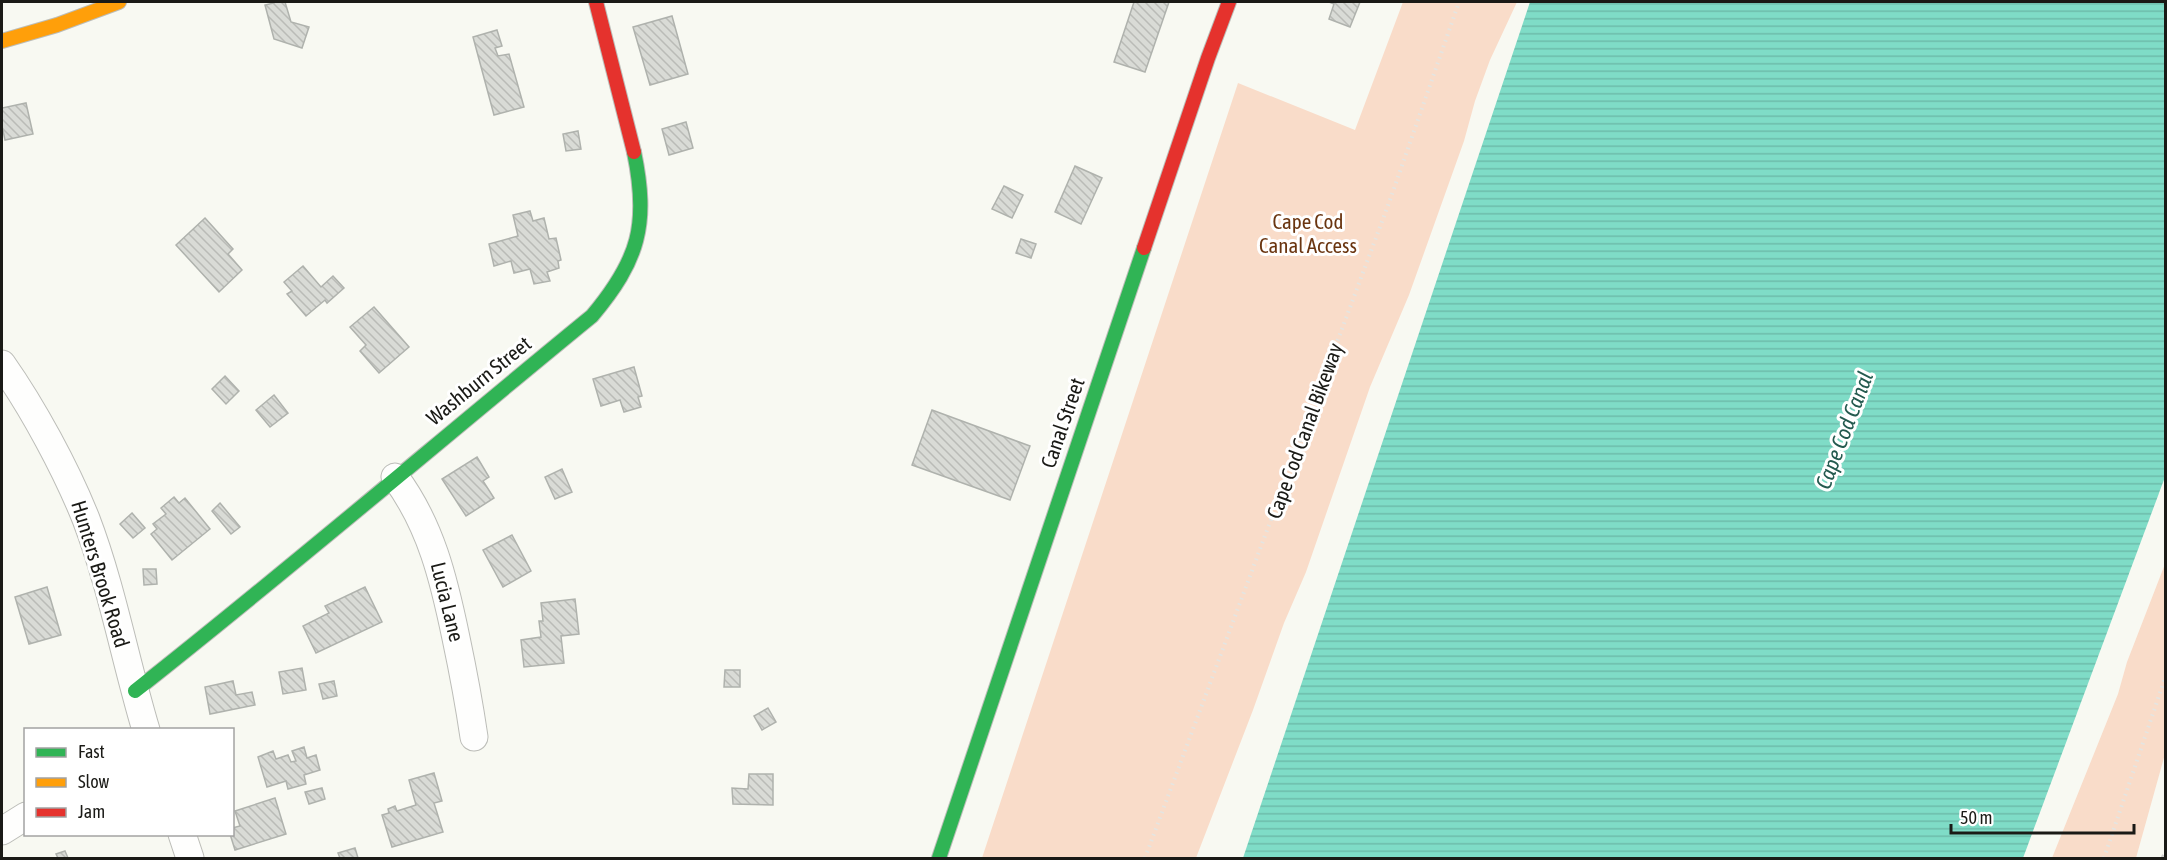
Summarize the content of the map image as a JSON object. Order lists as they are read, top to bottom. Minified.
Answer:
{"streets":{"street":["Washburn Street","Canal Street","Hunters Brook Road","Lucia Lane"],"path":["Cape Cod Canal Bikeway"]},"crossings":[["Washburn Street","Hunters Brook Road"],["Washburn Street","Lucia Lane"]],"water":["Cape Cod Canal"],"parks":["Cape Cod Canal Access"],"legend":["Fast","Slow","Jam"],"scale_bar":"50 m"}
